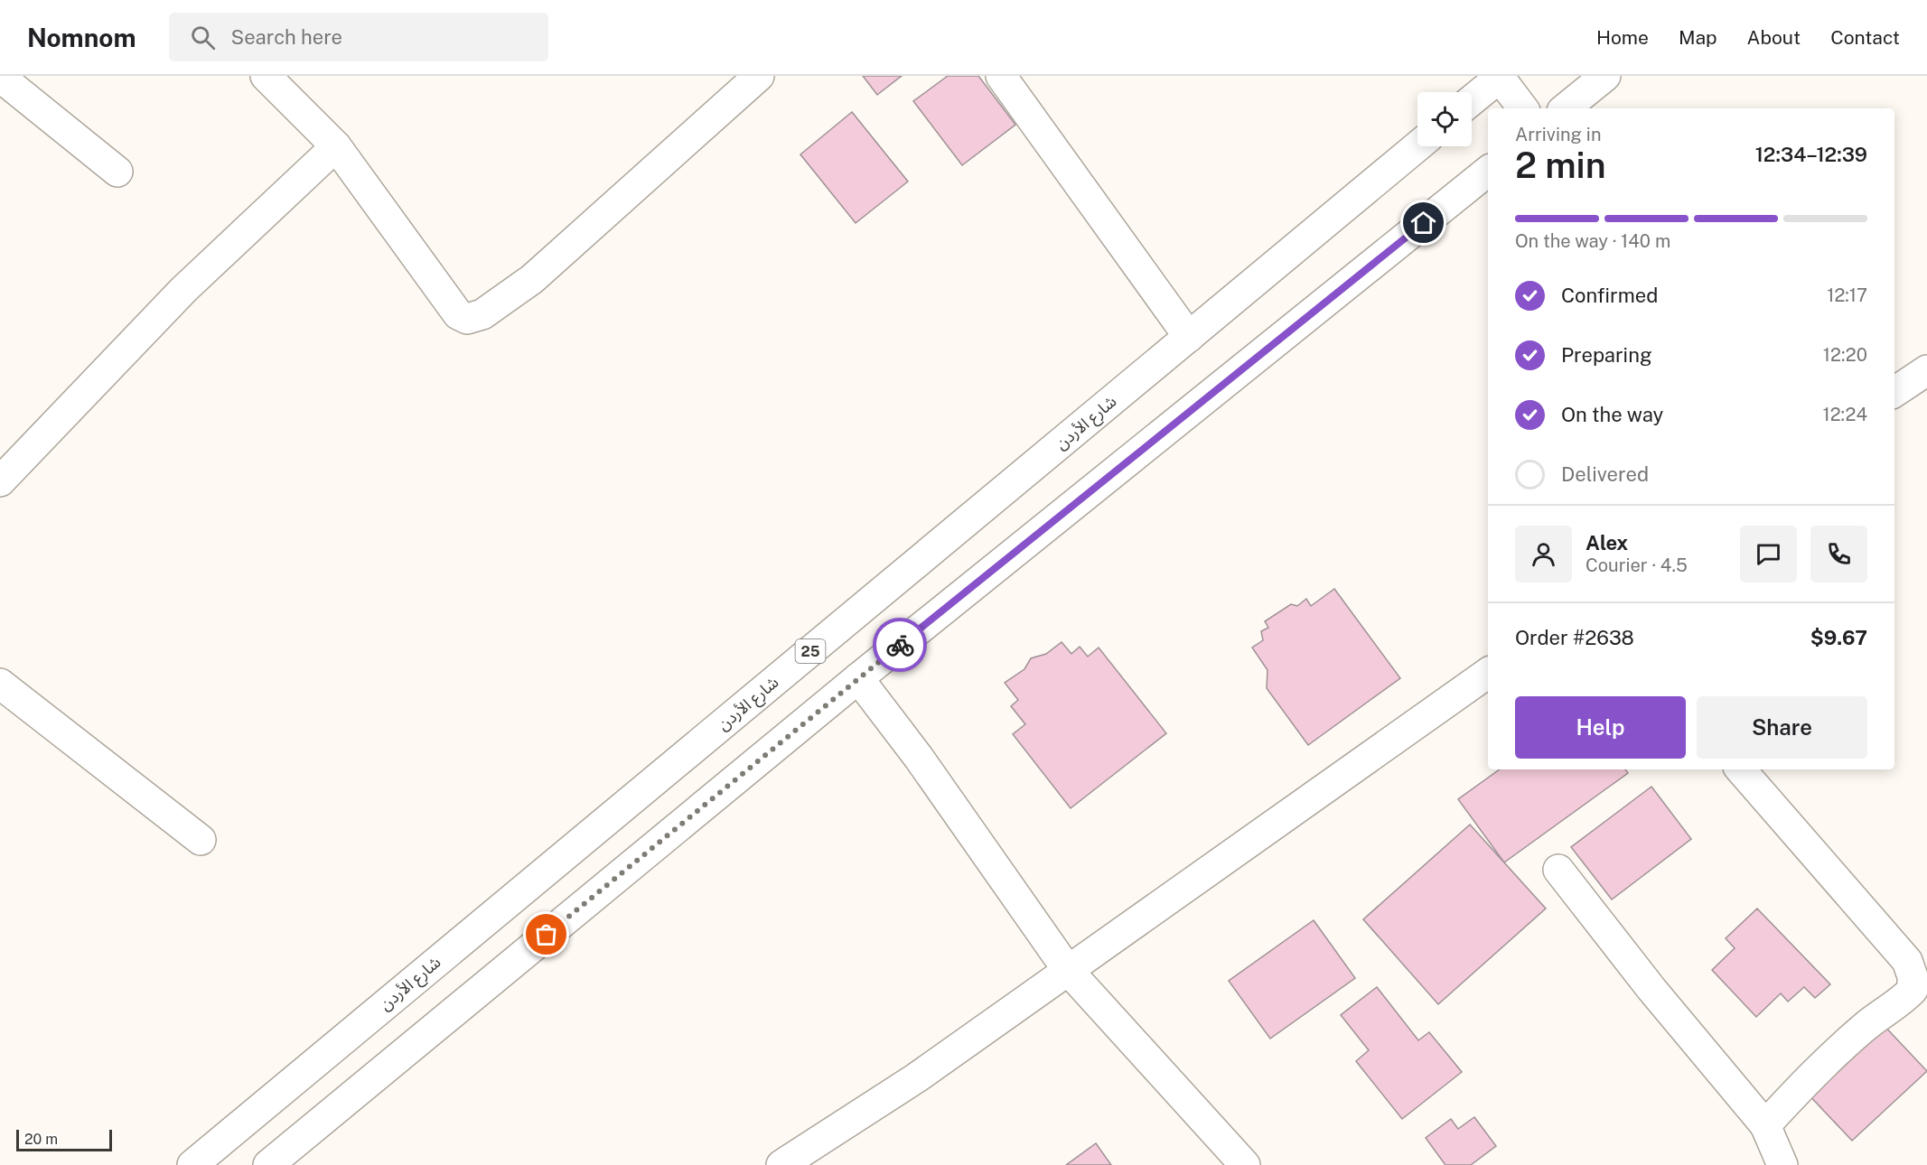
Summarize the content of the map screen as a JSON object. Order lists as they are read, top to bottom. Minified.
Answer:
{"streets":{"main road":["شارع الأردن","25"]},"scale_bar":"20 m","page":{"header":"Nomnom","search":"Search here","nav":["Home","Map","About","Contact"],"heading":["2 min","Arriving in","12:34–12:39"],"panel":["Alex","Courier · 4.5","Order #2638","$9.67"],"bar":"On the way · 140 m","list":[["Confirmed","12:17"],["Preparing","12:20"],["On the way","12:24"],"Delivered"],"buttons":["Help","Share"],"scale":"20 m"}}
